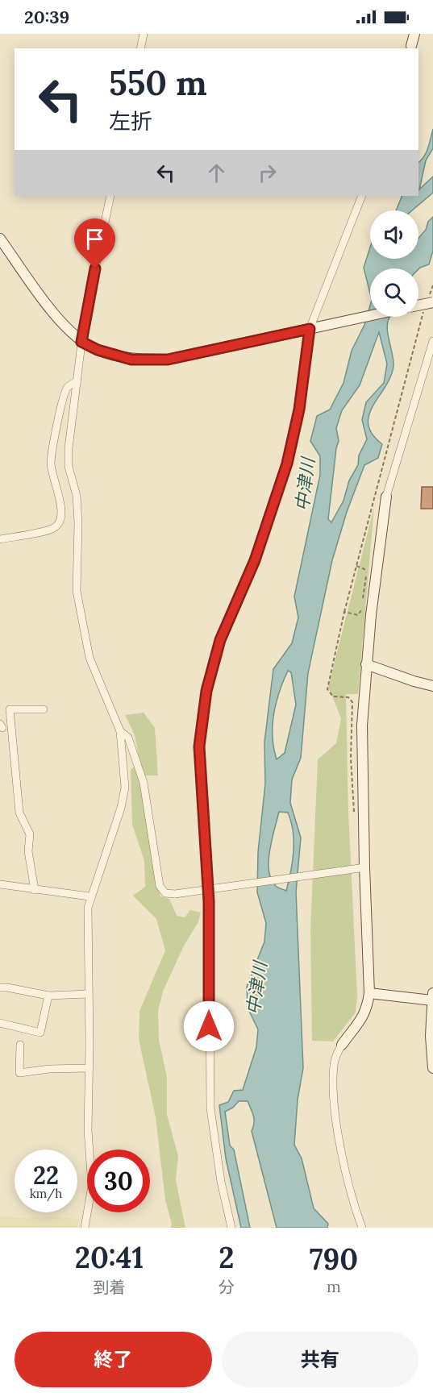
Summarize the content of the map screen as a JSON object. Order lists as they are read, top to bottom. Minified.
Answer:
{"water":["中津川"],"page":{"status":"20:39","turn":["550 m","左折"],"speed":"22 km/h","limit":"30","eta":["20:41","到着","2","分","790","m"],"buttons":["終了","共有"]}}
